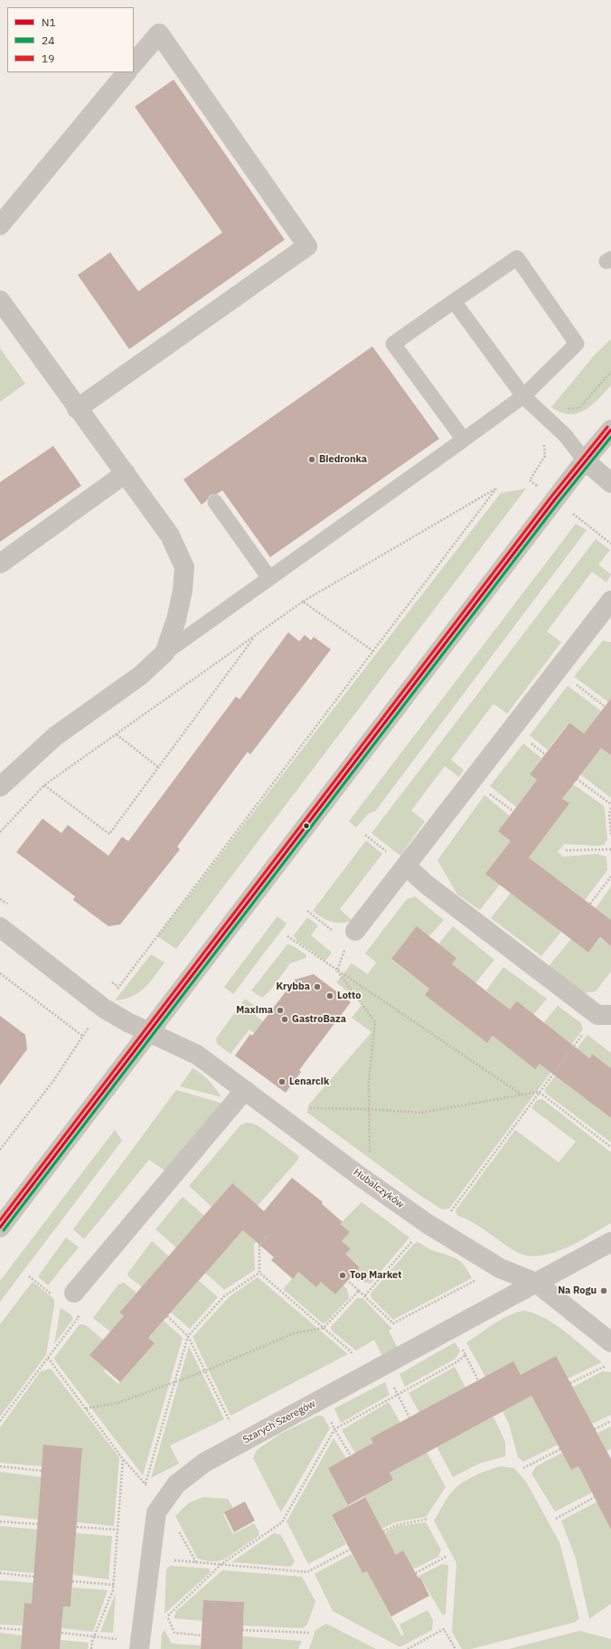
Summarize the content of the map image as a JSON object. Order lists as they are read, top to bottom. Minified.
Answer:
{"streets":{"street":["Hubalczyków","Szarych Szeregów"]},"crossings":[["Hubalczyków","Szarych Szeregów"]],"places":["Biedronka","Krybba","Lotto","Maxima","GastroBaza","Lenarcik","Top Market","Na Rogu"],"lines":["transit line 19","transit line N1","transit line 24"],"legend":["N1","24","19"]}
